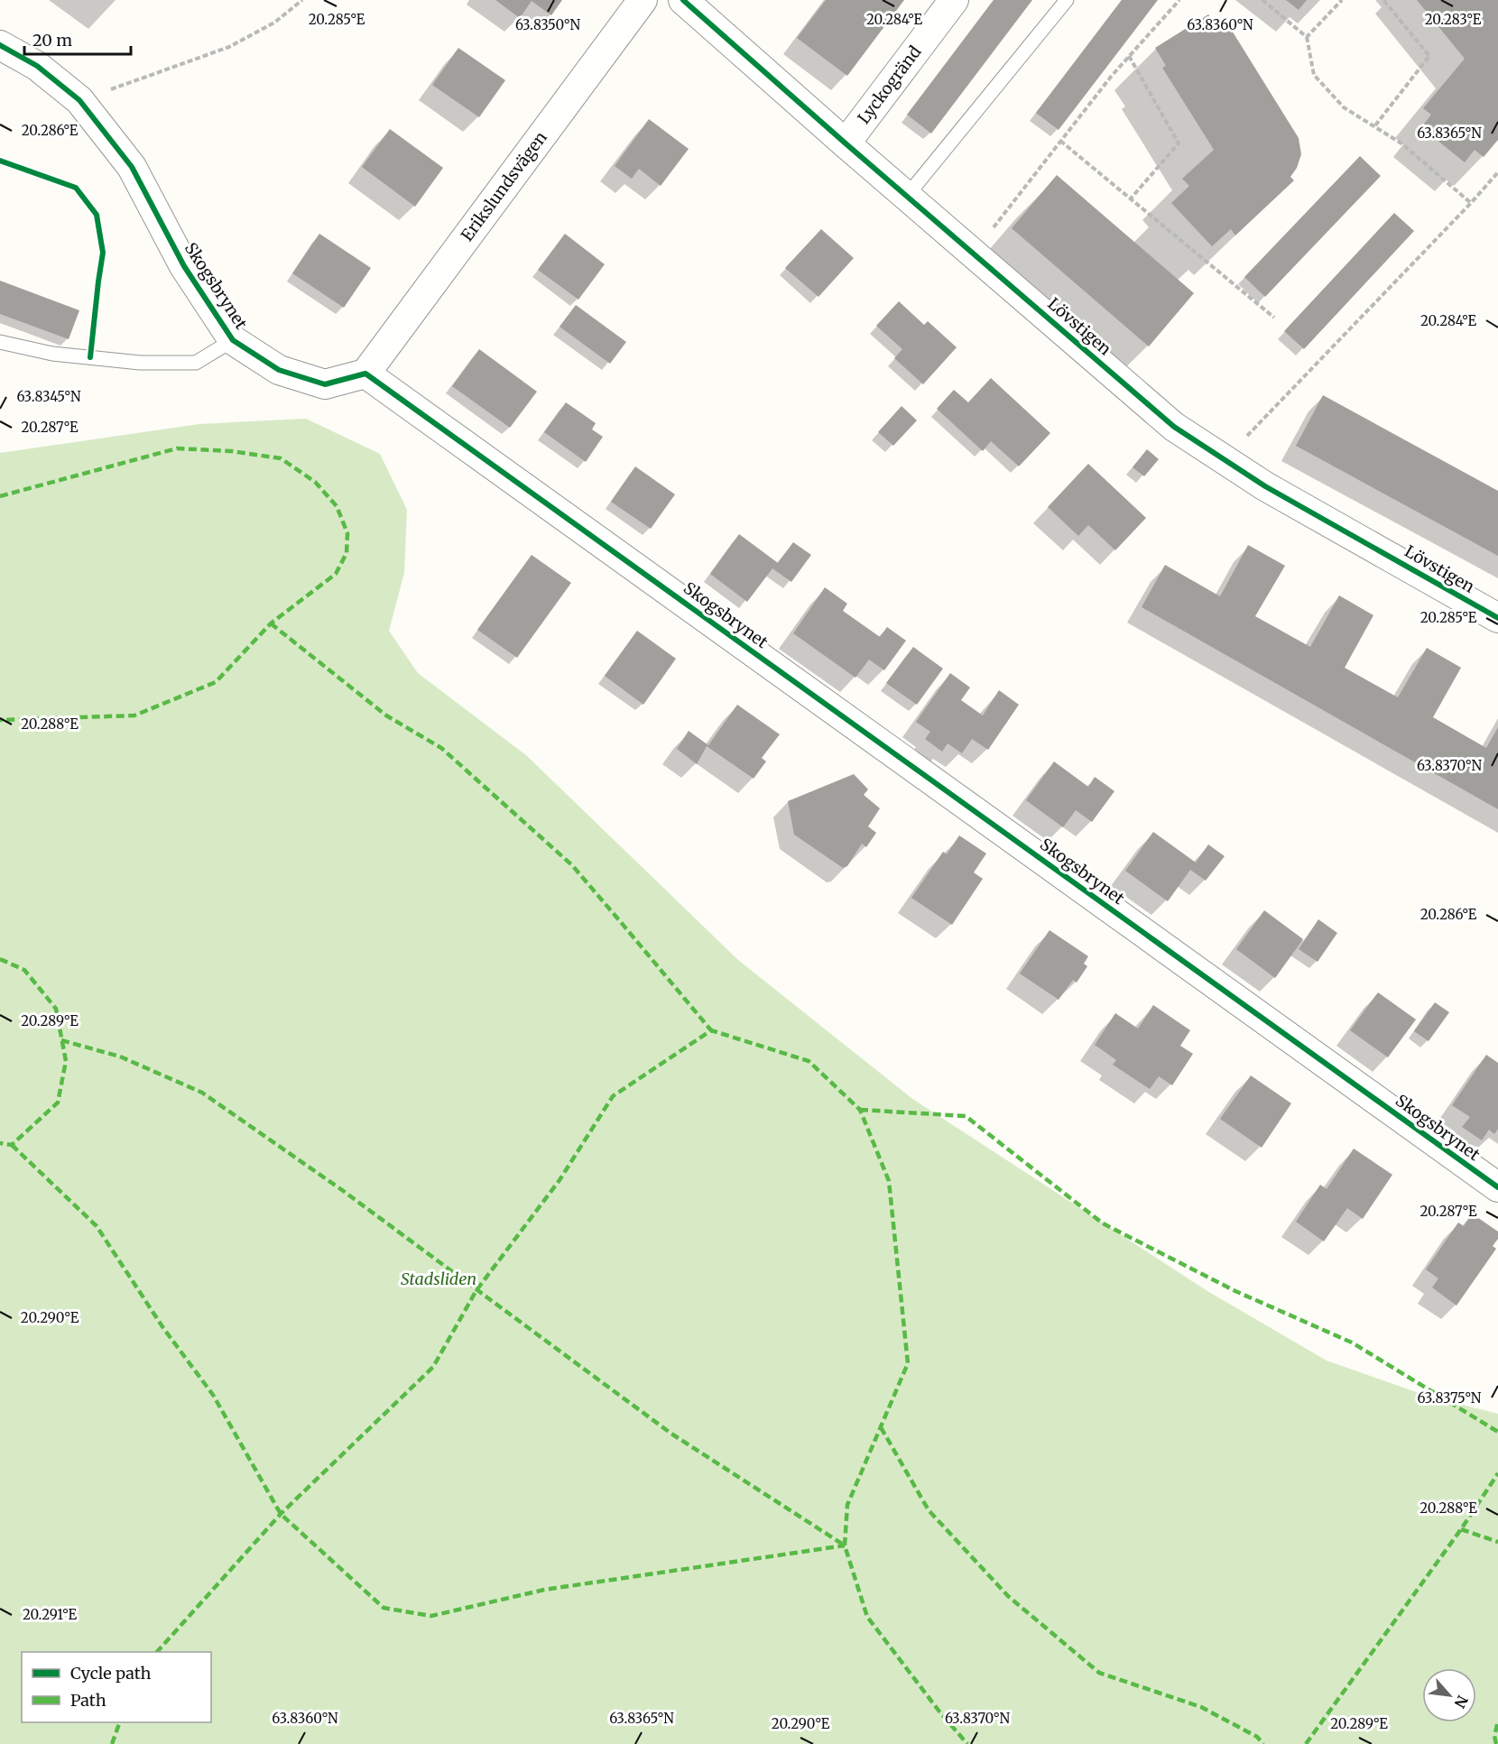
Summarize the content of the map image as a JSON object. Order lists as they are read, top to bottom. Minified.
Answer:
{"streets":{"street":["Lyckogränd","Erikslundsvägen","Skogsbrynet","Lövstigen"]},"crossings":[["Lyckogränd","Lövstigen"],["Erikslundsvägen","Skogsbrynet"]],"parks":["Stadsliden"],"legend":["Cycle path","Path"],"scale_bar":"20 m","north":"bottom right","coordinates":["20.284°E","20.285°E","20.283°E","63.8350°N","63.8360°N","20.286°E","63.8365°N","63.8345°N","20.287°E","20.288°E","63.8370°N","20.289°E","20.290°E","63.8375°N","20.291°E"]}
